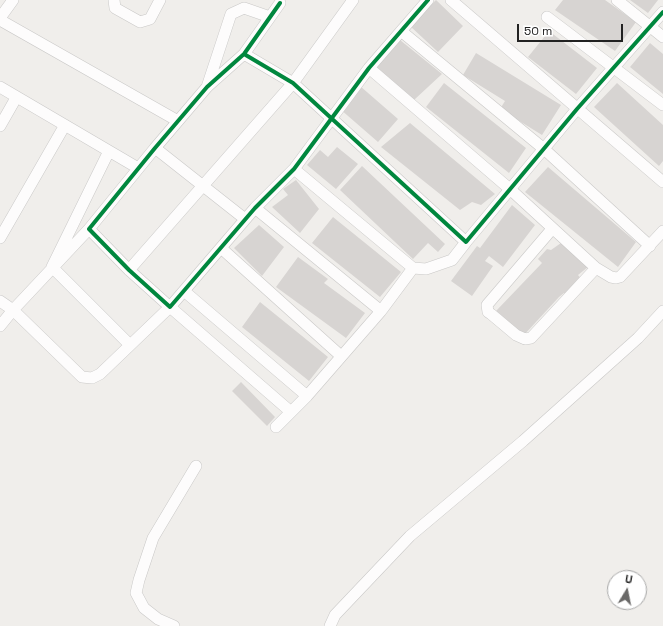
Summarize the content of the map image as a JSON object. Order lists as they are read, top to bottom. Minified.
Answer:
{"scale_bar":"50 m","north":"top"}
